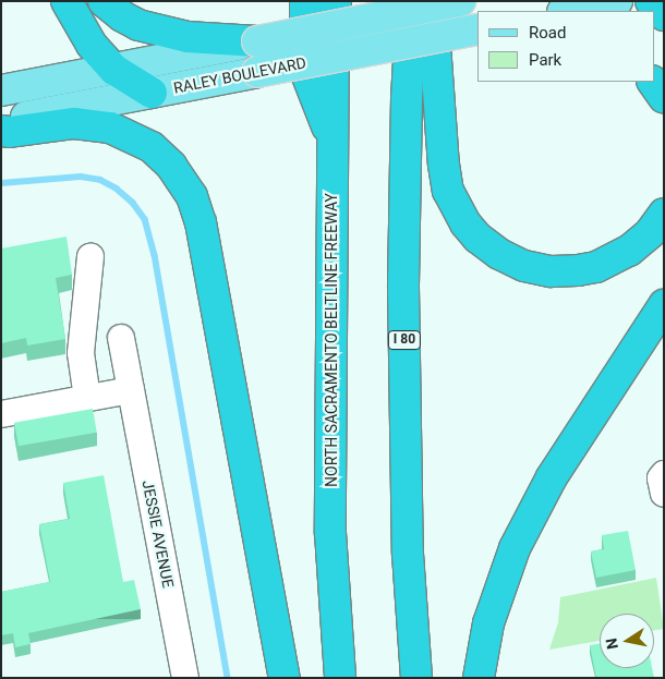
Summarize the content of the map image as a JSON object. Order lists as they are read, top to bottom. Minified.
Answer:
{"streets":{"highway":["NORTH SACRAMENTO BELTLINE FREEWAY","I 80"],"main road":["RALEY BOULEVARD"],"street":["JESSIE AVENUE"]},"legend":["Road","Park"],"north":"left"}
